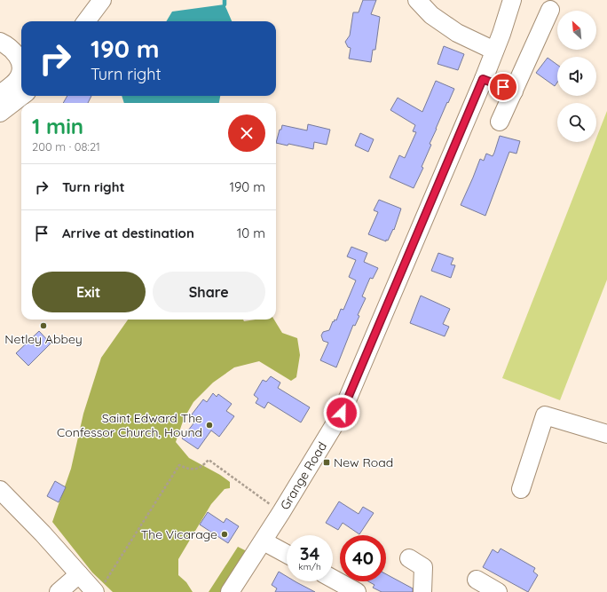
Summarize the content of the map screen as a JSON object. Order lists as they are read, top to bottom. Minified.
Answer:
{"streets":{"street":["Grange Road"]},"places":{"other":["Netley Abbey","Saint Edward The Confessor Church, Hound","The Vicarage"],"transit":["New Road"]},"north":"top left","page":{"turn":["190 m","Turn right"],"heading":["1 min","200 m · 08:21"],"list":[{"name":"Turn right","value":"190 m"},{"name":"Arrive at destination","value":"10 m"}],"buttons":["Exit","Share"],"speed":"34 km/h","limit":"40"}}
